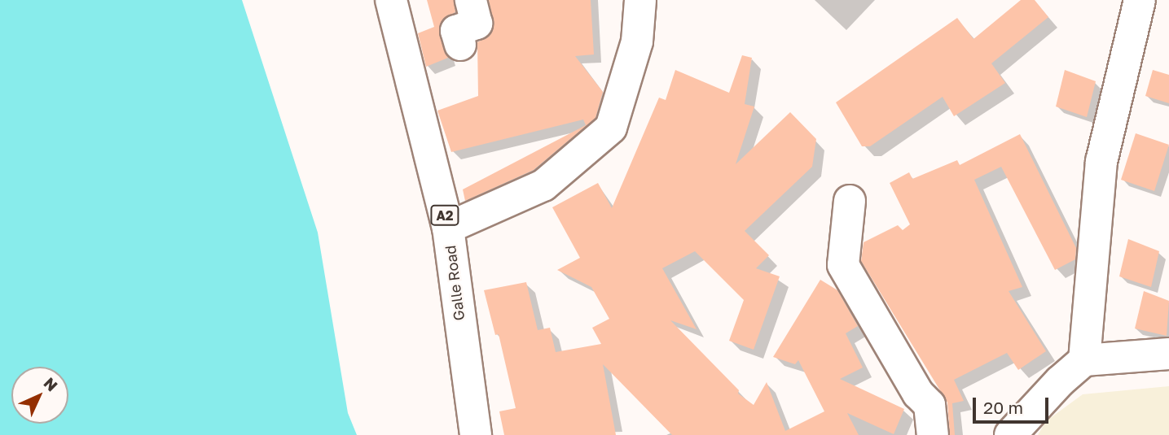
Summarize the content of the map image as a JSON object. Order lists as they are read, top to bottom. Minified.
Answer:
{"streets":{"main road":["A2","Galle Road"]},"scale_bar":"20 m","north":"top right"}
